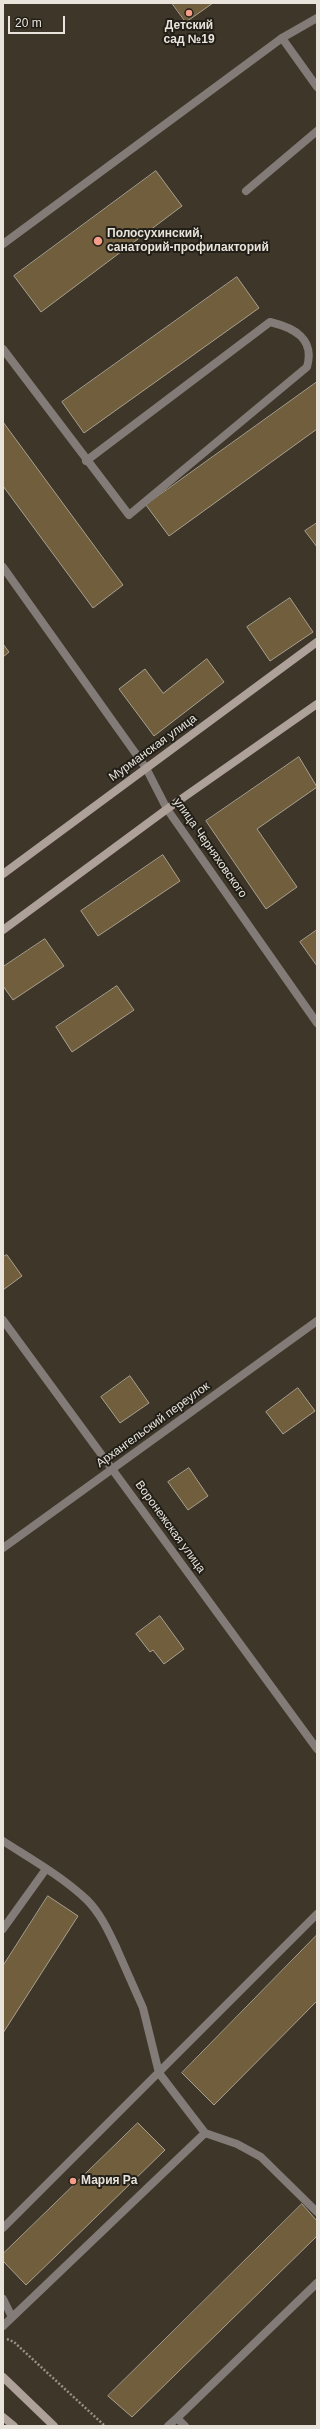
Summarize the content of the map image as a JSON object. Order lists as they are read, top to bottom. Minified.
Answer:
{"streets":{"main road":["Мурманская улица"],"street":["улица Черняховского","Архангельский переулок","Воронежская улица"]},"crossings":[["Мурманская улица","улица Черняховского"],["Архангельский переулок","Воронежская улица"]],"places":["Детский сад №19","Полосухинский, санаторий-профилакторий","Мария Ра"],"scale_bar":"20 m"}
